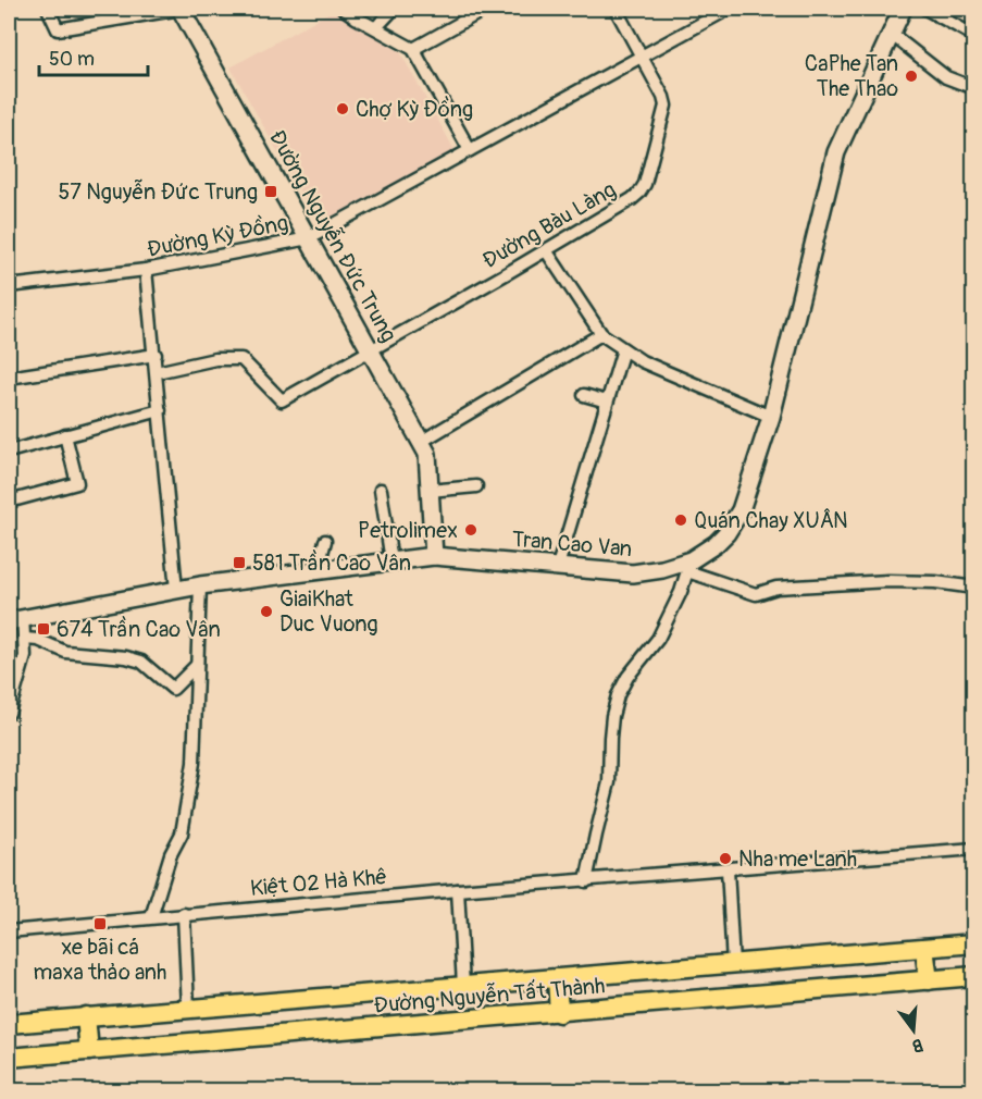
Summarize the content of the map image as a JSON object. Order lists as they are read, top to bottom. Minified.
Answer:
{"streets":{"main road":["Đường Nguyễn Đức Trung","Tran Cao Van","Đường Nguyễn Tất Thành"],"street":["Đường Bàu Làng","Đường Kỳ Đồng","Kiệt 02 Hà Khê"]},"crossings":[["Đường Bàu Làng","Đường Kỳ Đồng"],["Đường Bàu Làng","Đường Nguyễn Đức Trung"],["Đường Kỳ Đồng","Đường Nguyễn Đức Trung"],["Đường Nguyễn Đức Trung","Tran Cao Van"]],"places":{"other":["CaPhe Tan The Thao","Chợ Kỳ Đồng","Quán Chay XUÂN","Petrolimex","GiaiKhat Duc Vuong","Nha me Lanh"],"transit":["57 Nguyễn Đức Trung","581 Trần Cao Vân","674 Trần Cao Vân","xe bãi cá maxa thảo anh"]},"scale_bar":"50 m","north":"bottom"}
